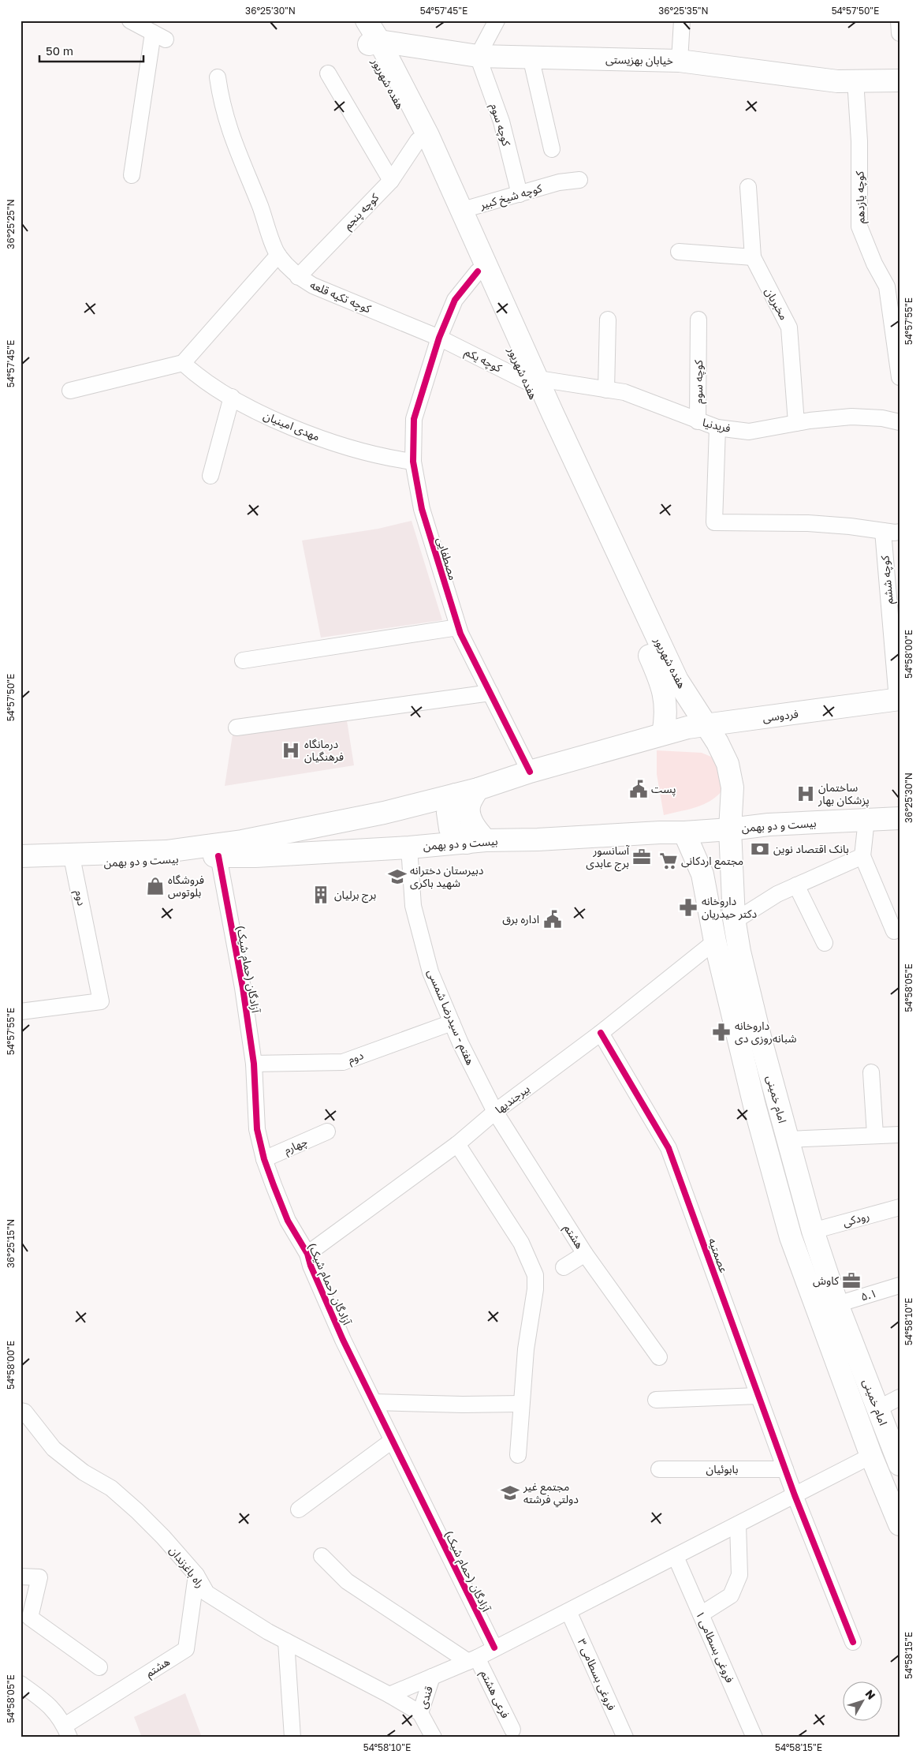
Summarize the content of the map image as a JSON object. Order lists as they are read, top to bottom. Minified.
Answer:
{"streets":{"main road":["خیابان بهزیستی","هفده شهریور","فردوسی","بیست و دو بهمن","امام خمینی"],"street":["کوچه سوم","کوچه شیخ کبیر","کوچه یازدهم","کوچه پنجم","کوچه تکیه قلعه","مخبریان","کوچه یکم","فریدنیا","مهدی امینیان","مصطفایی","کوچه ششم","دوم","آزادگان (حمام شیک)","هفتم - سیدرضا شمسی","بیرجندیها","چهارم","رودکی","هشتم","عصمتیه","۵.۱","بابوئیان","راه باغزندان","فروغی بسطامی ۱","فروغی بسطامی ۳","فرعی هشتم","قندی"]},"crossings":[["خیابان بهزیستی","هفده شهریور"],["خیابان بهزیستی","کوچه سوم"],["خیابان بهزیستی","کوچه یازدهم"],["هفده شهریور","کوچه شیخ کبیر"],["هفده شهریور","کوچه پنجم"],["هفده شهریور","کوچه یکم"],["هفده شهریور","فریدنیا"],["هفده شهریور","فردوسی"],["هفده شهریور","بیست و دو بهمن"],["هفده شهریور","امام خمینی"],["کوچه سوم","کوچه شیخ کبیر"],["کوچه سوم","فریدنیا"],["کوچه پنجم","کوچه تکیه قلعه"],["کوچه تکیه قلعه","کوچه یکم"],["کوچه تکیه قلعه","مصطفایی"],["مخبریان","فریدنیا"],["کوچه یکم","فریدنیا"],["کوچه یکم","مصطفایی"],["مهدی امینیان","مصطفایی"],["مصطفایی","بیست و دو بهمن"],["کوچه ششم","فردوسی"],["فردوسی","بیست و دو بهمن"],["فردوسی","امام خمینی"],["بیست و دو بهمن","دوم"],["بیست و دو بهمن","آزادگان (حمام شیک)"],["بیست و دو بهمن","هفتم - سیدرضا شمسی"],["بیست و دو بهمن","امام خمینی"],["دوم","آزادگان (حمام شیک)"],["دوم","هفتم - سیدرضا شمسی"],["آزادگان (حمام شیک)","بیرجندیها"],["آزادگان (حمام شیک)","چهارم"],["هفتم - سیدرضا شمسی","بیرجندیها"],["هفتم - سیدرضا شمسی","هشتم"],["بیرجندیها","امام خمینی"],["بیرجندیها","هشتم"],["بیرجندیها","عصمتیه"],["امام خمینی","رودکی"],["امام خمینی","۵.۱"],["هشتم","راه باغزندان"],["عصمتیه","بابوئیان"],["راه باغزندان","قندی"]],"places":{"hospital":["درمانگاه فرهنگیان","ساختمان پزشکان بهار"],"public building":["پست","اداره برق"],"bank":["بانک اقتصاد نوین"],"office":["آسانسور برج عابدی","کاوش"],"supermarket":["مجتمع اردکانی"],"school or university":["دبیرستان دخترانه شهید باکری","مجتمع غير دولتي فرشته"],"shop":["فروشگاه بلوتوس"],"building":["برج برلیان"],"pharmacy":["داروخانه دکتر حیدریان","داروخانه شبانه‌روزی دی"]},"scale_bar":"50 m","north":"top right","coordinates":["36°25'30\"N","54°57'45\"E","36°25'35\"N","54°57'50\"E","36°25'25\"N","54°57'55\"E","54°58'00\"E","54°58'05\"E","36°25'15\"N","54°58'10\"E","54°58'15\"E"]}
